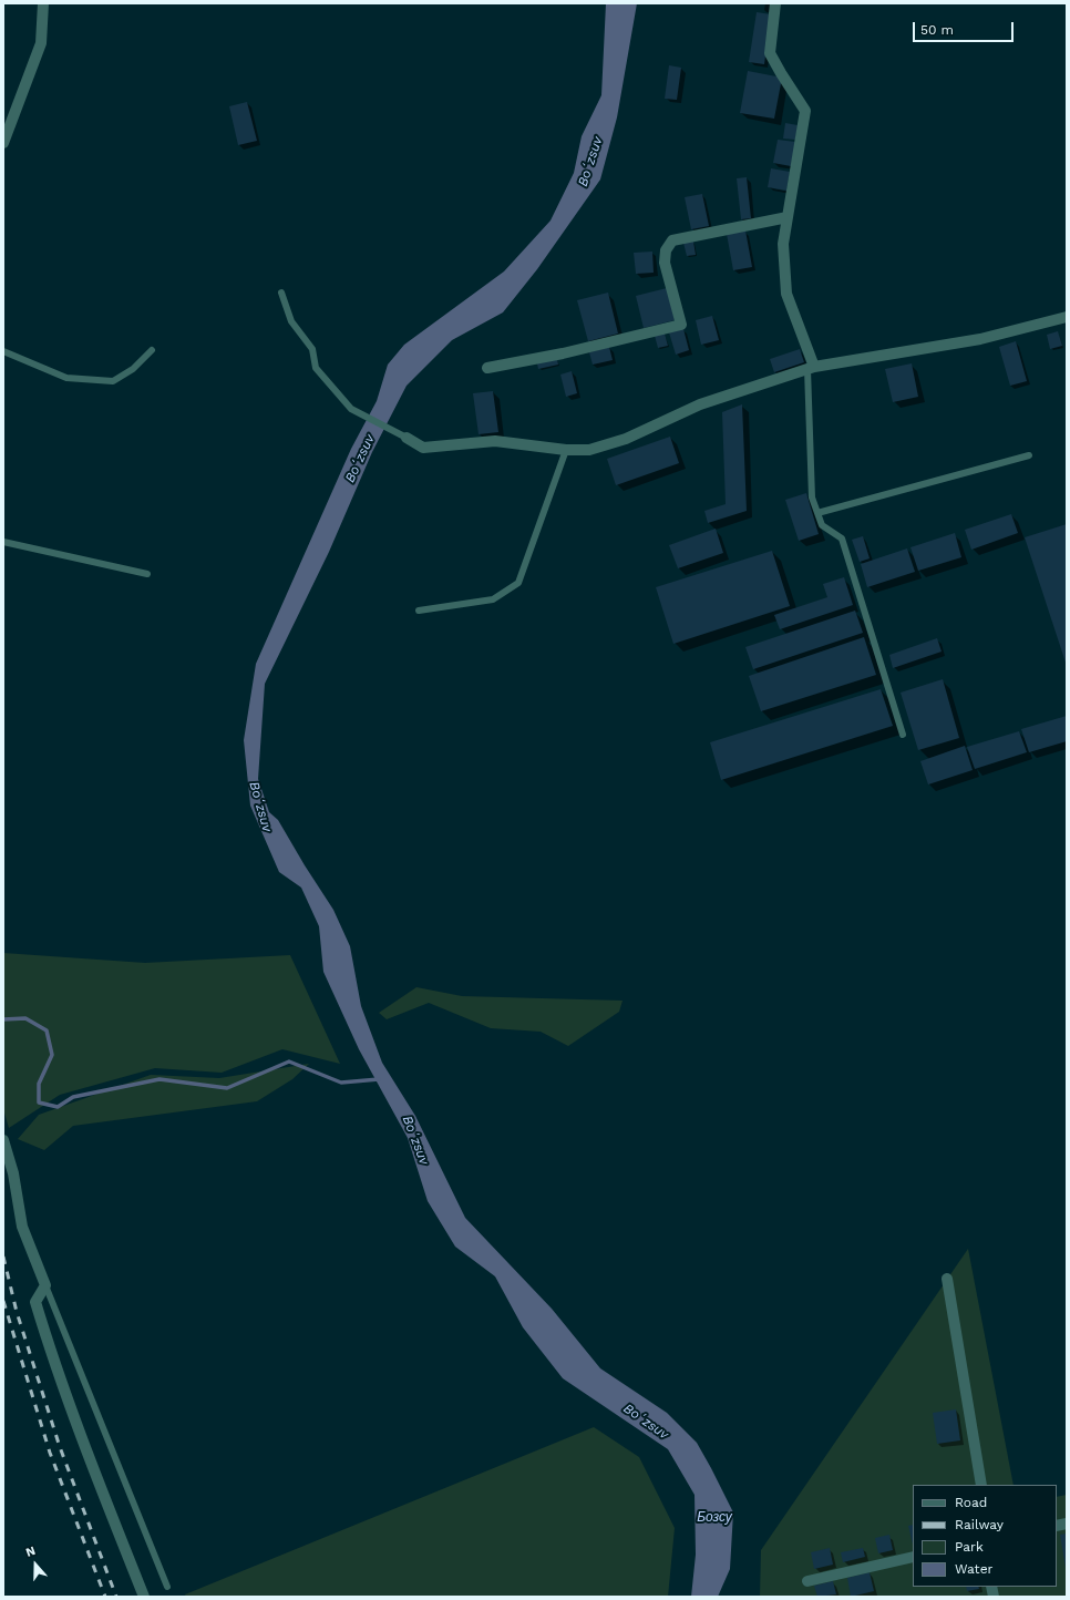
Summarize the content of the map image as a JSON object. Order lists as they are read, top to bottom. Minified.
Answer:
{"water":["Boʻzsuv","Бозсу"],"legend":["Road","Railway","Park","Water"],"scale_bar":"50 m","north":"top"}
